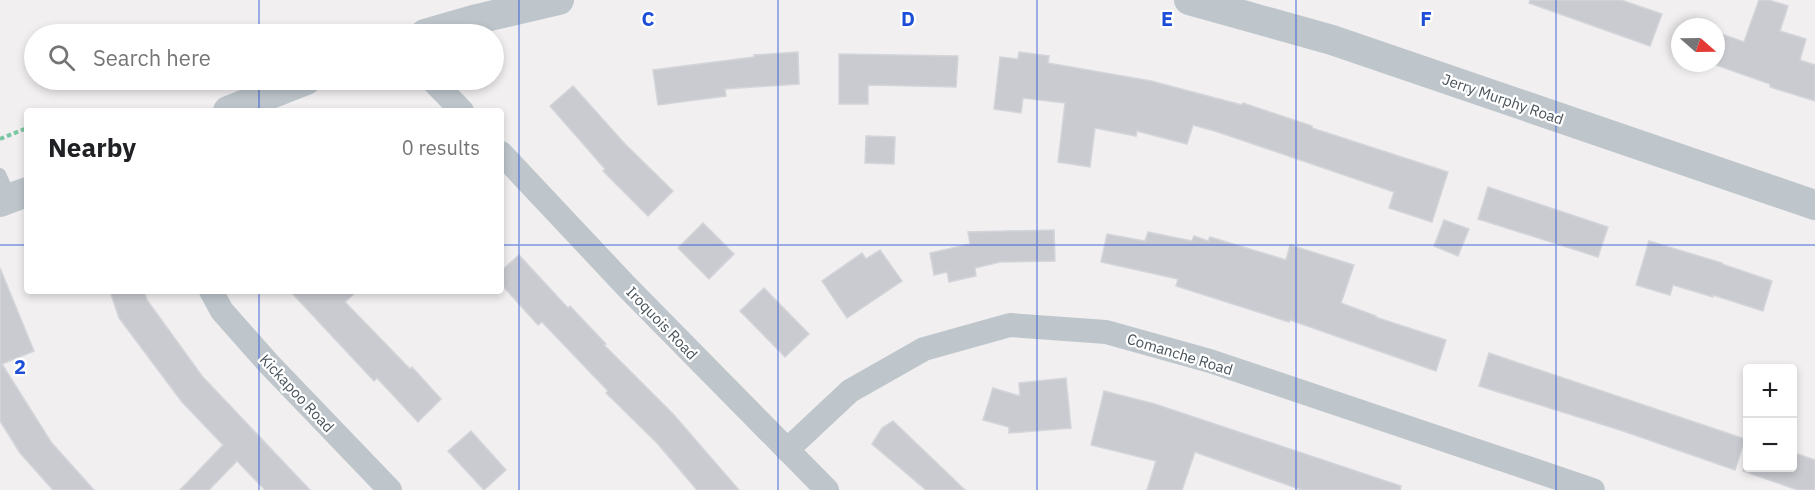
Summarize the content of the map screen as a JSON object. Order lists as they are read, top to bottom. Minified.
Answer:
{"streets":{"street":["Jerry Murphy Road","Iroquois Road","Comanche Road","Kickapoo Road"]},"crossings":[["Iroquois Road","Comanche Road"]],"north":"right","page":{"search":"Search here","heading":["Nearby","0 results"],"map_buttons":["+","−"]},"grid":{"columns":["C","D","E","F"],"rows":["2"]}}
